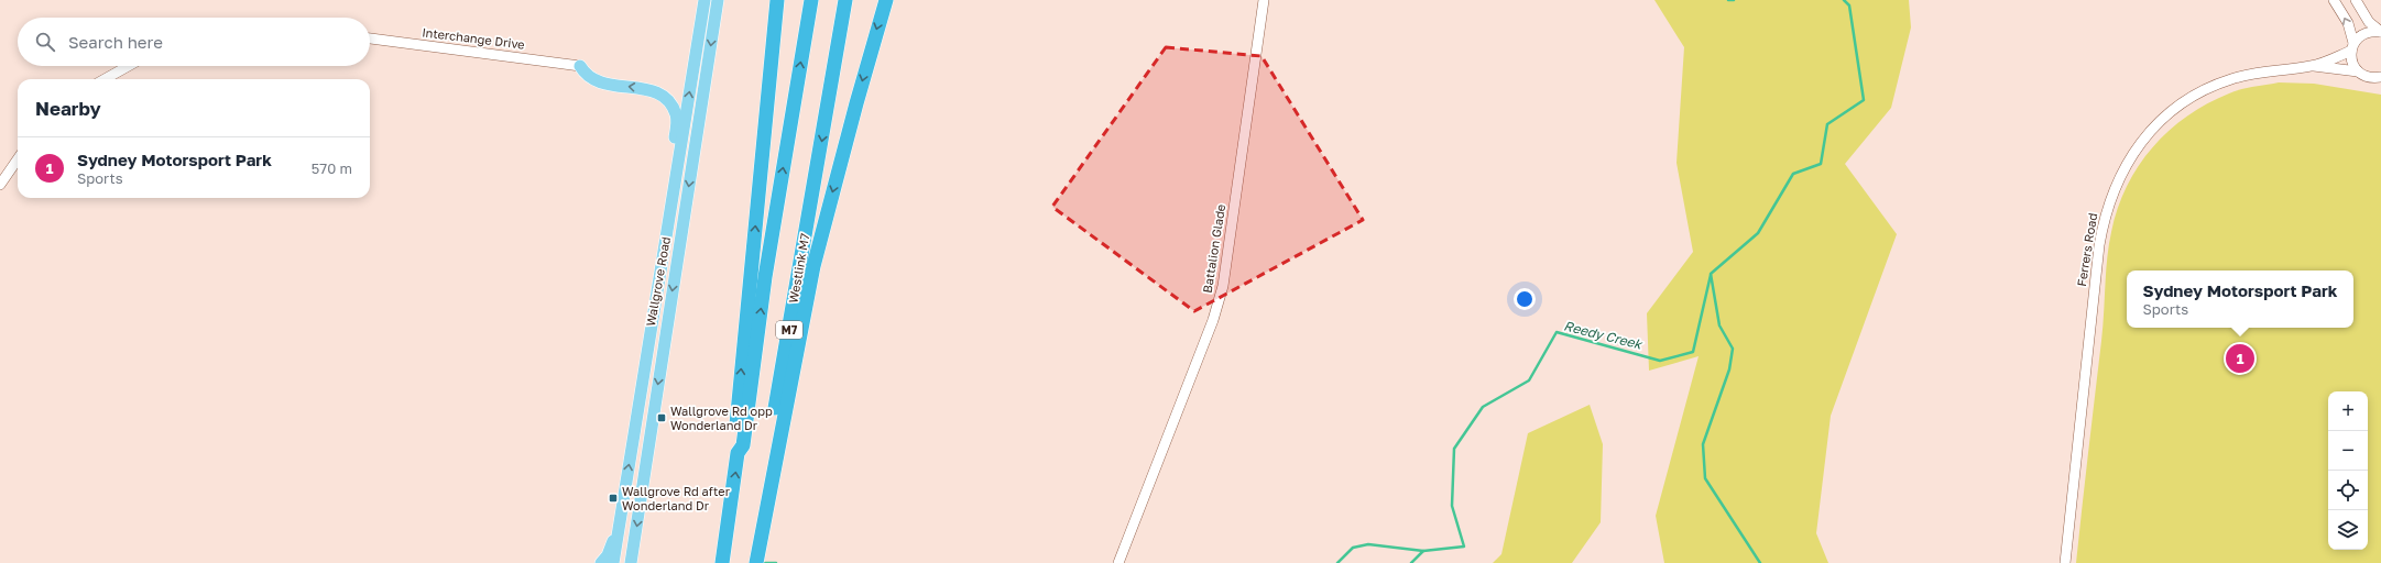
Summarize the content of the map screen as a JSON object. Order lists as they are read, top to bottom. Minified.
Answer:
{"streets":{"highway":["Westlink M7","M7"],"main road":["Wallgrove Road"],"street":["Interchange Drive","Battalion Glade","Ferrers Road"]},"water":["Reedy Creek"],"places":{"transit":["Wallgrove Rd opp Wonderland Dr","Wallgrove Rd after Wonderland Dr"]},"page":{"search":"Search here","heading":"Nearby","list":[{"mark":"1","name":"Sydney Motorsport Park","note":"Sports","value":"570 m"}],"popup":["Sydney Motorsport Park","Sports"],"pins":"1","map_buttons":["+","−"]}}
